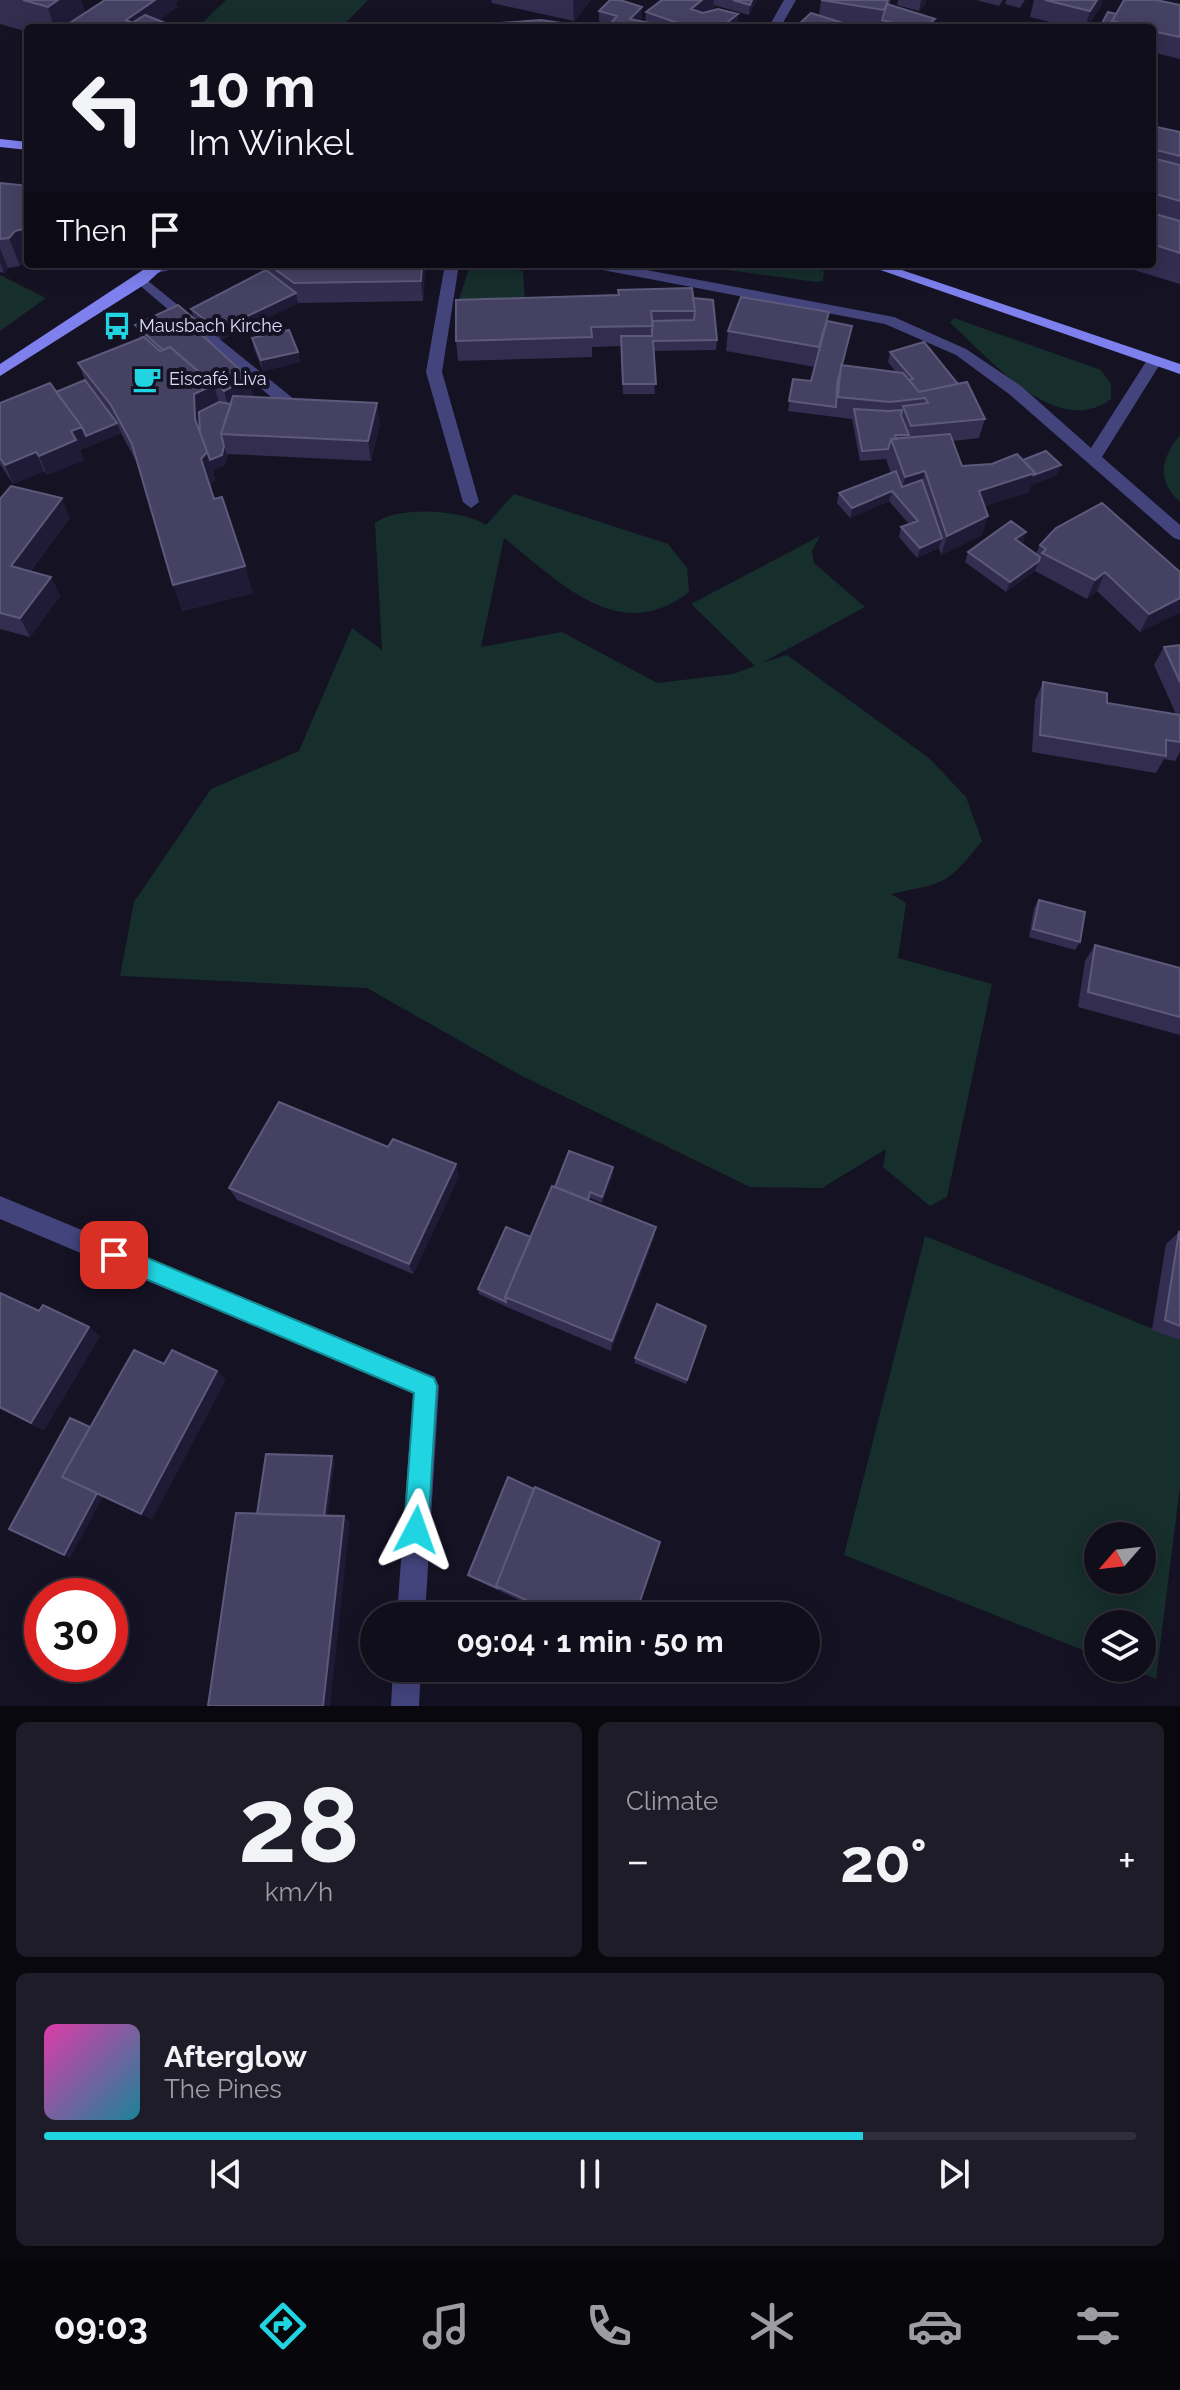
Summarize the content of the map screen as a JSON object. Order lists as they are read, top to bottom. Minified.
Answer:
{"places":{"bus stop":["Mausbach Kirche"],"cafe":["Eiscafé Liva"]},"north":"bottom left","page":{"turn":["10 m","Im Winkel"],"then":"Then","limit":"30","trip":"09:04 · 1 min · 50 m","tile":[["28","km/h"],"Climate"],"heat":["−","20°","+"],"song":["Afterglow","The Pines"],"tabs":"09:03"}}
